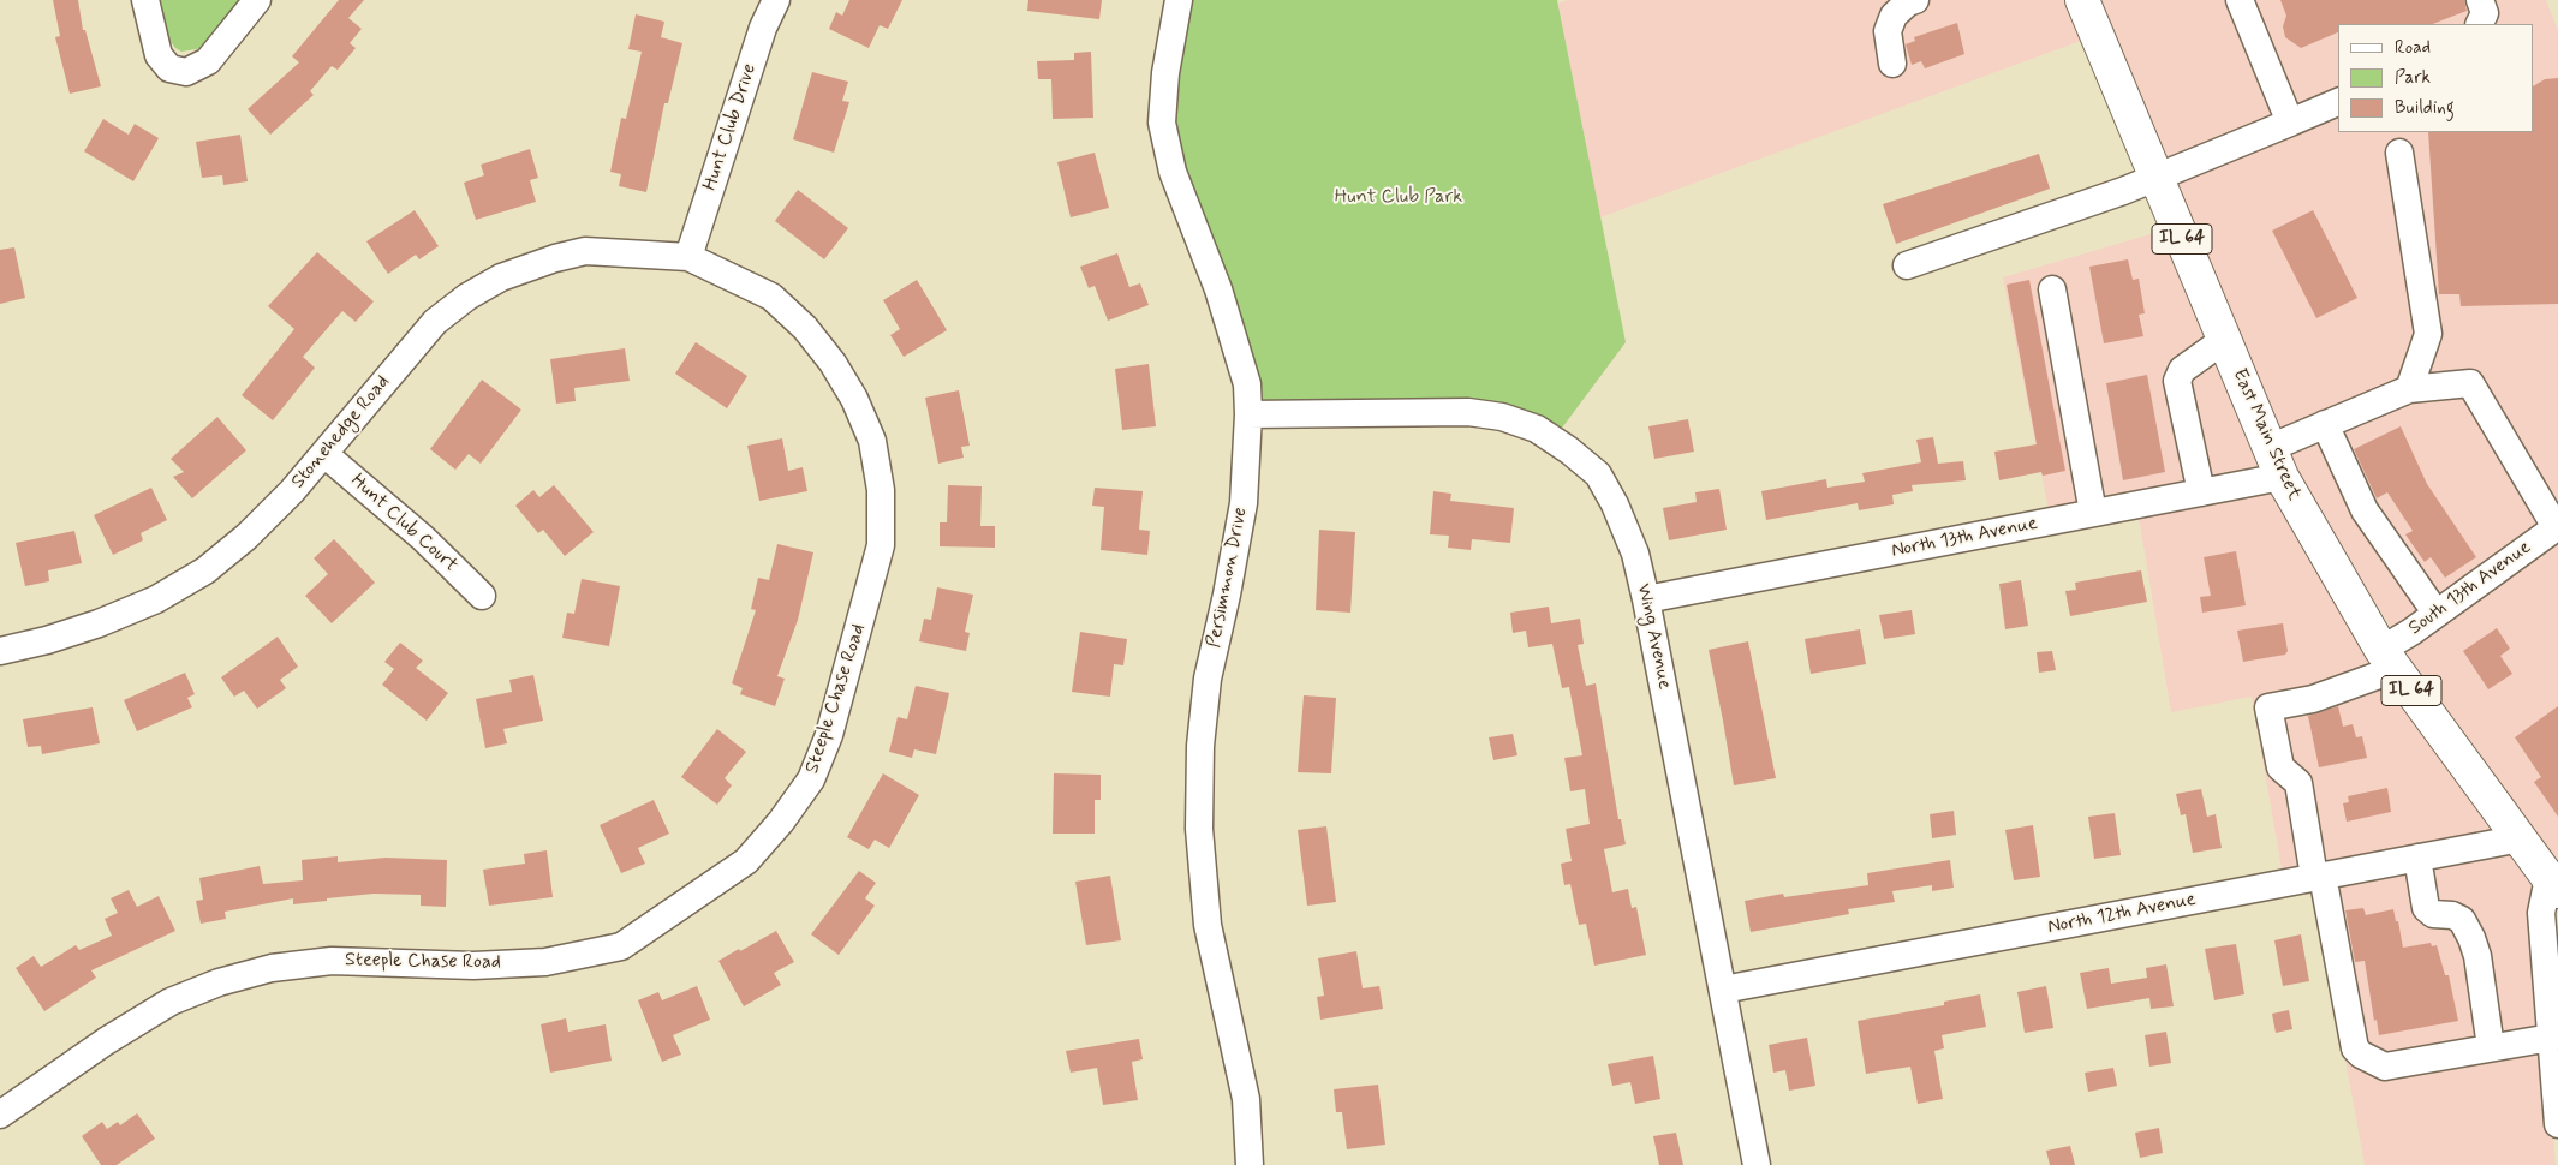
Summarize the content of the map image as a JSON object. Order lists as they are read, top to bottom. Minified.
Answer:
{"streets":{"main road":["IL 64","East Main Street"],"street":["Hunt Club Drive","Stonehedge Road","Hunt Club Court","North 13th Avenue","Persimmon Drive","South 13th Avenue","Wing Avenue","Steeple Chase Road","North 12th Avenue"]},"crossings":[["Hunt Club Drive","Stonehedge Road"],["Hunt Club Drive","Steeple Chase Road"],["Stonehedge Road","Hunt Club Court"],["Stonehedge Road","Steeple Chase Road"],["East Main Street","North 13th Avenue"],["East Main Street","South 13th Avenue"],["East Main Street","North 12th Avenue"],["North 13th Avenue","South 13th Avenue"],["North 13th Avenue","Wing Avenue"],["Persimmon Drive","Wing Avenue"],["South 13th Avenue","North 12th Avenue"],["Wing Avenue","North 12th Avenue"]],"parks":["Hunt Club Park"],"legend":["Road","Park","Building"]}
